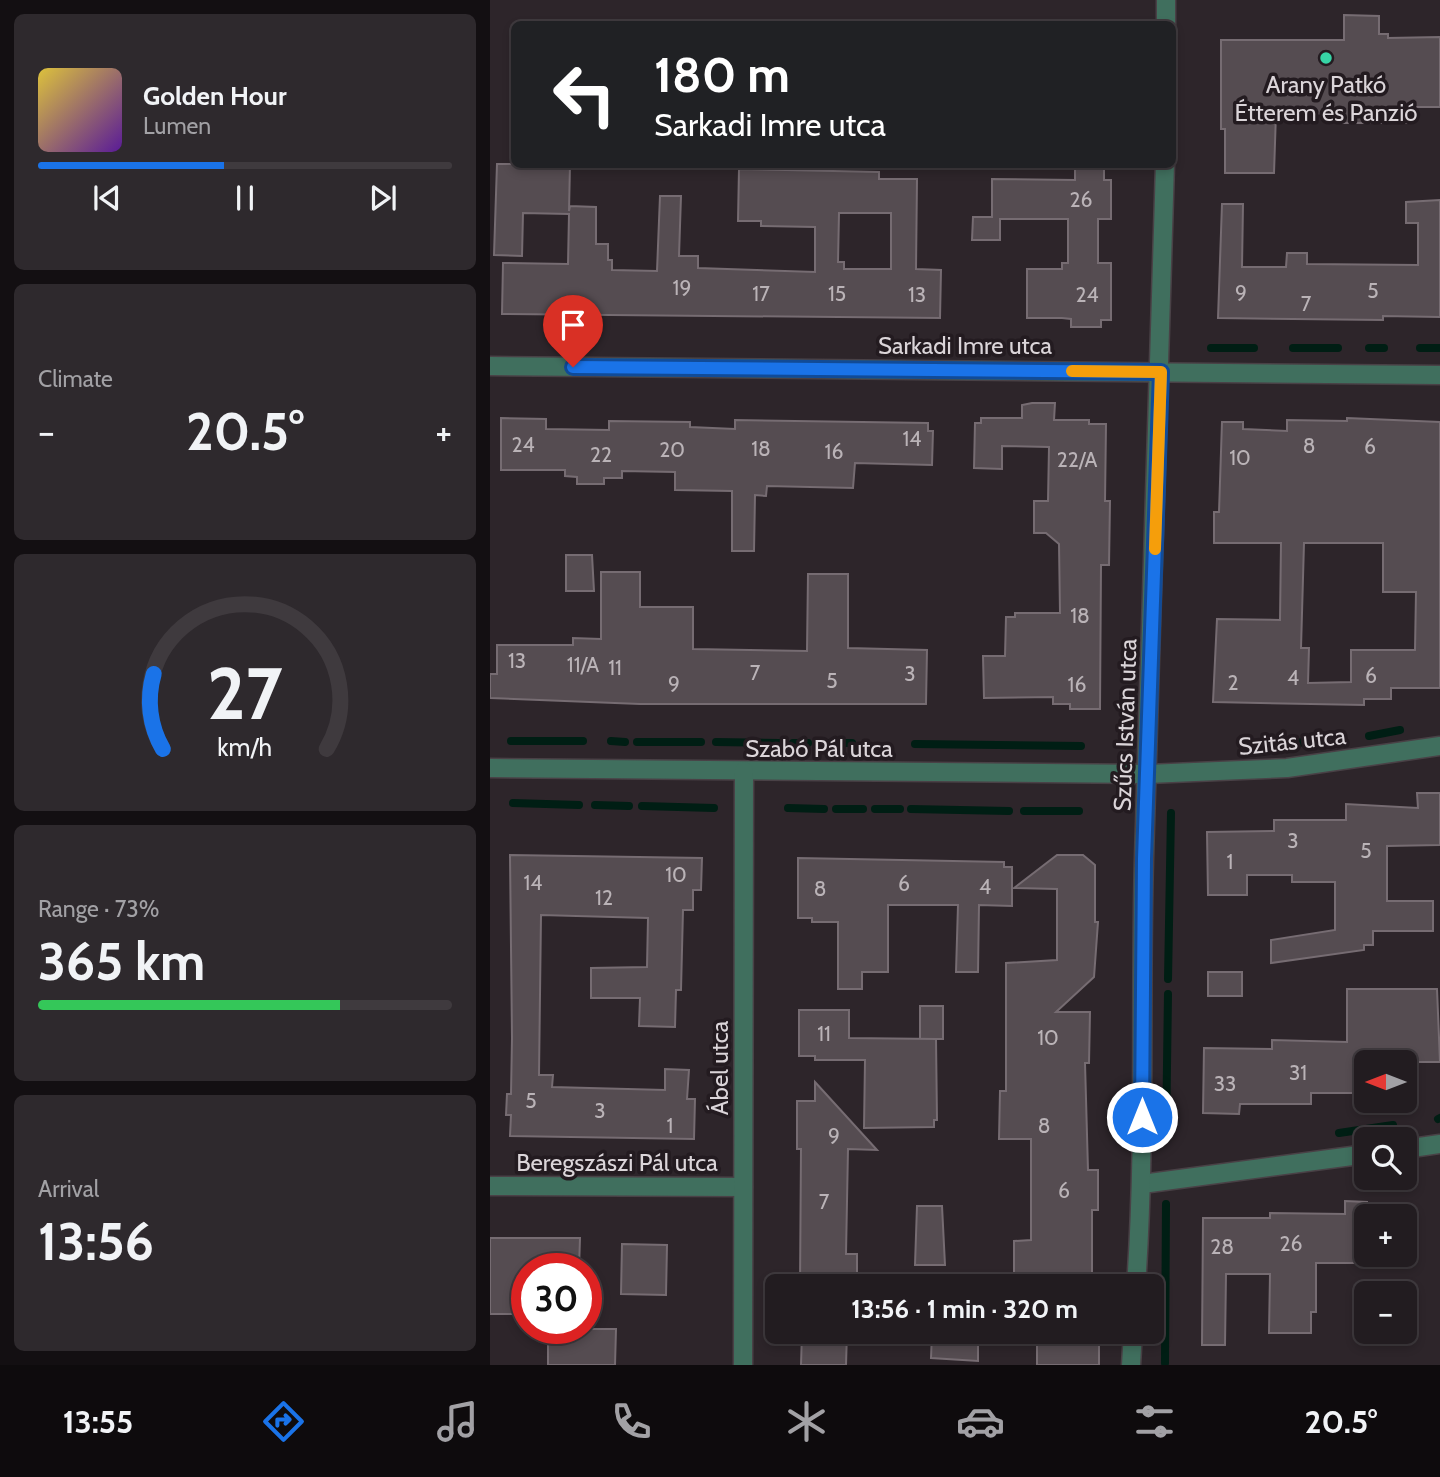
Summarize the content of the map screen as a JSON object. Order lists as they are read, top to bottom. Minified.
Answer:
{"streets":{"street":["Sarkadi Imre utca","Szűcs István utca","Szitás utca","Szabó Pál utca","Ábel utca","Beregszászi Pál utca"]},"crossings":[["Sarkadi Imre utca","Szűcs István utca"],["Szűcs István utca","Szitás utca"],["Szűcs István utca","Szabó Pál utca"],["Szitás utca","Szabó Pál utca"],["Szabó Pál utca","Ábel utca"],["Ábel utca","Beregszászi Pál utca"]],"places":["Arany Patkó Étterem és Panzió"],"house_numbers":["26","19","5","9","17","15","13","24","7","14","24","8","6","18","20","16","22","10","22/A","18","13","11/A","11","7","3","6","4","5","2","9","16","3","5","1","10","14","6","4","8","12","11","10","31","33","5","3","1","8","9","6","7","26","28"],"north":"left","page":{"turn":["180 m","Sarkadi Imre utca"],"song":["Golden Hour","Lumen"],"tile":["Climate",["Range · 73%","365 km"],["Arrival","13:56"]],"heat":["−","20.5°","+"],"map_buttons":["+","−"],"limit":"30","trip":"13:56 · 1 min · 320 m","tabs":["13:55","20.5°"],"gauge":["27","km/h"]}}
